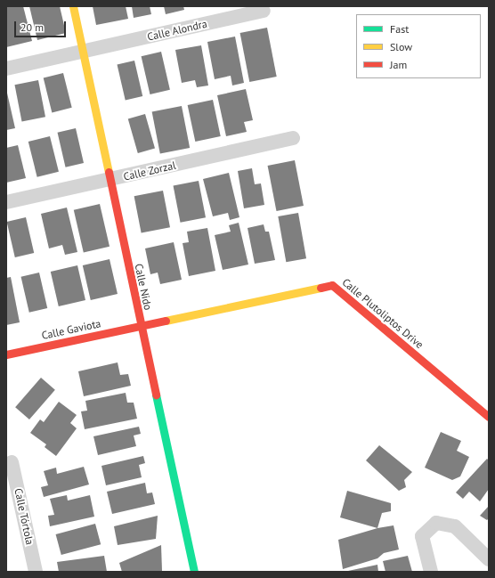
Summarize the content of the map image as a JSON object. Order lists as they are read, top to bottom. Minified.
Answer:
{"streets":{"street":["Calle Alondra","Calle Zorzal","Calle Nido","Calle Plutoliptos Drive","Calle Gaviota","Calle Tórtola"]},"crossings":[["Calle Alondra","Calle Nido"],["Calle Zorzal","Calle Nido"],["Calle Nido","Calle Plutoliptos Drive"],["Calle Nido","Calle Gaviota"],["Calle Plutoliptos Drive","Calle Gaviota"]],"legend":["Fast","Slow","Jam"],"scale_bar":"20 m"}
